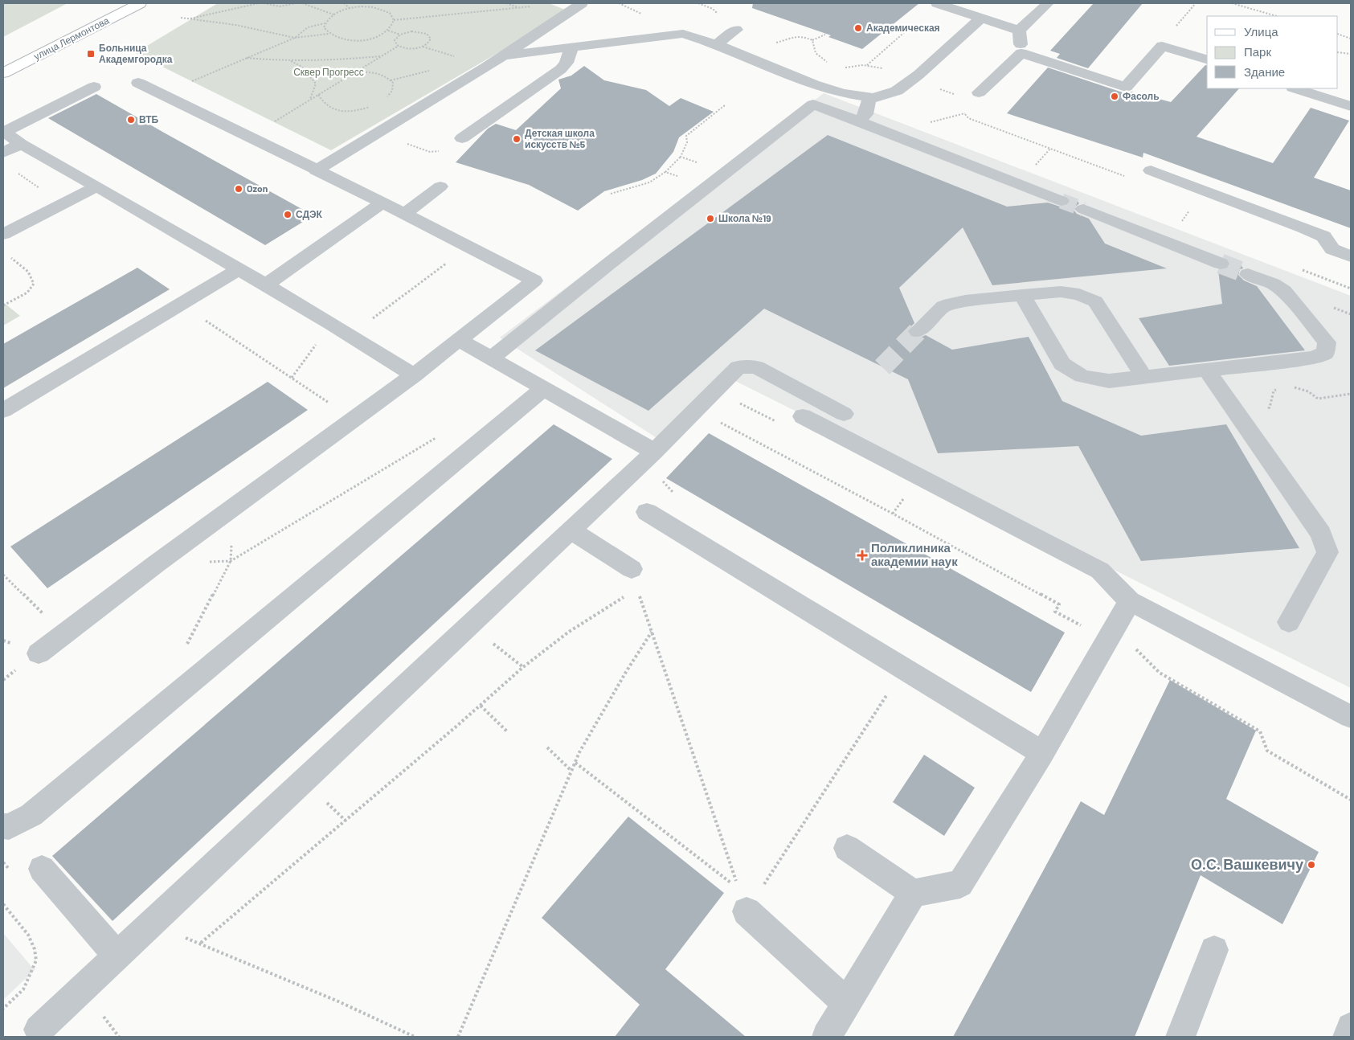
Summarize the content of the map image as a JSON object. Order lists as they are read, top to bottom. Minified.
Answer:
{"streets":{"main road":["улица Лермонтова"]},"parks":["Сквер Прогресс"],"places":{"other":["Академическая","Фасоль","ВТБ","Детская школа искусств №5","Ozon","СДЭК","Школа №19","О.С. Вашкевичу"],"transit":["Больница Академгородка"],"health":["Поликлиника академии наук"]},"legend":["Улица","Парк","Здание"]}
